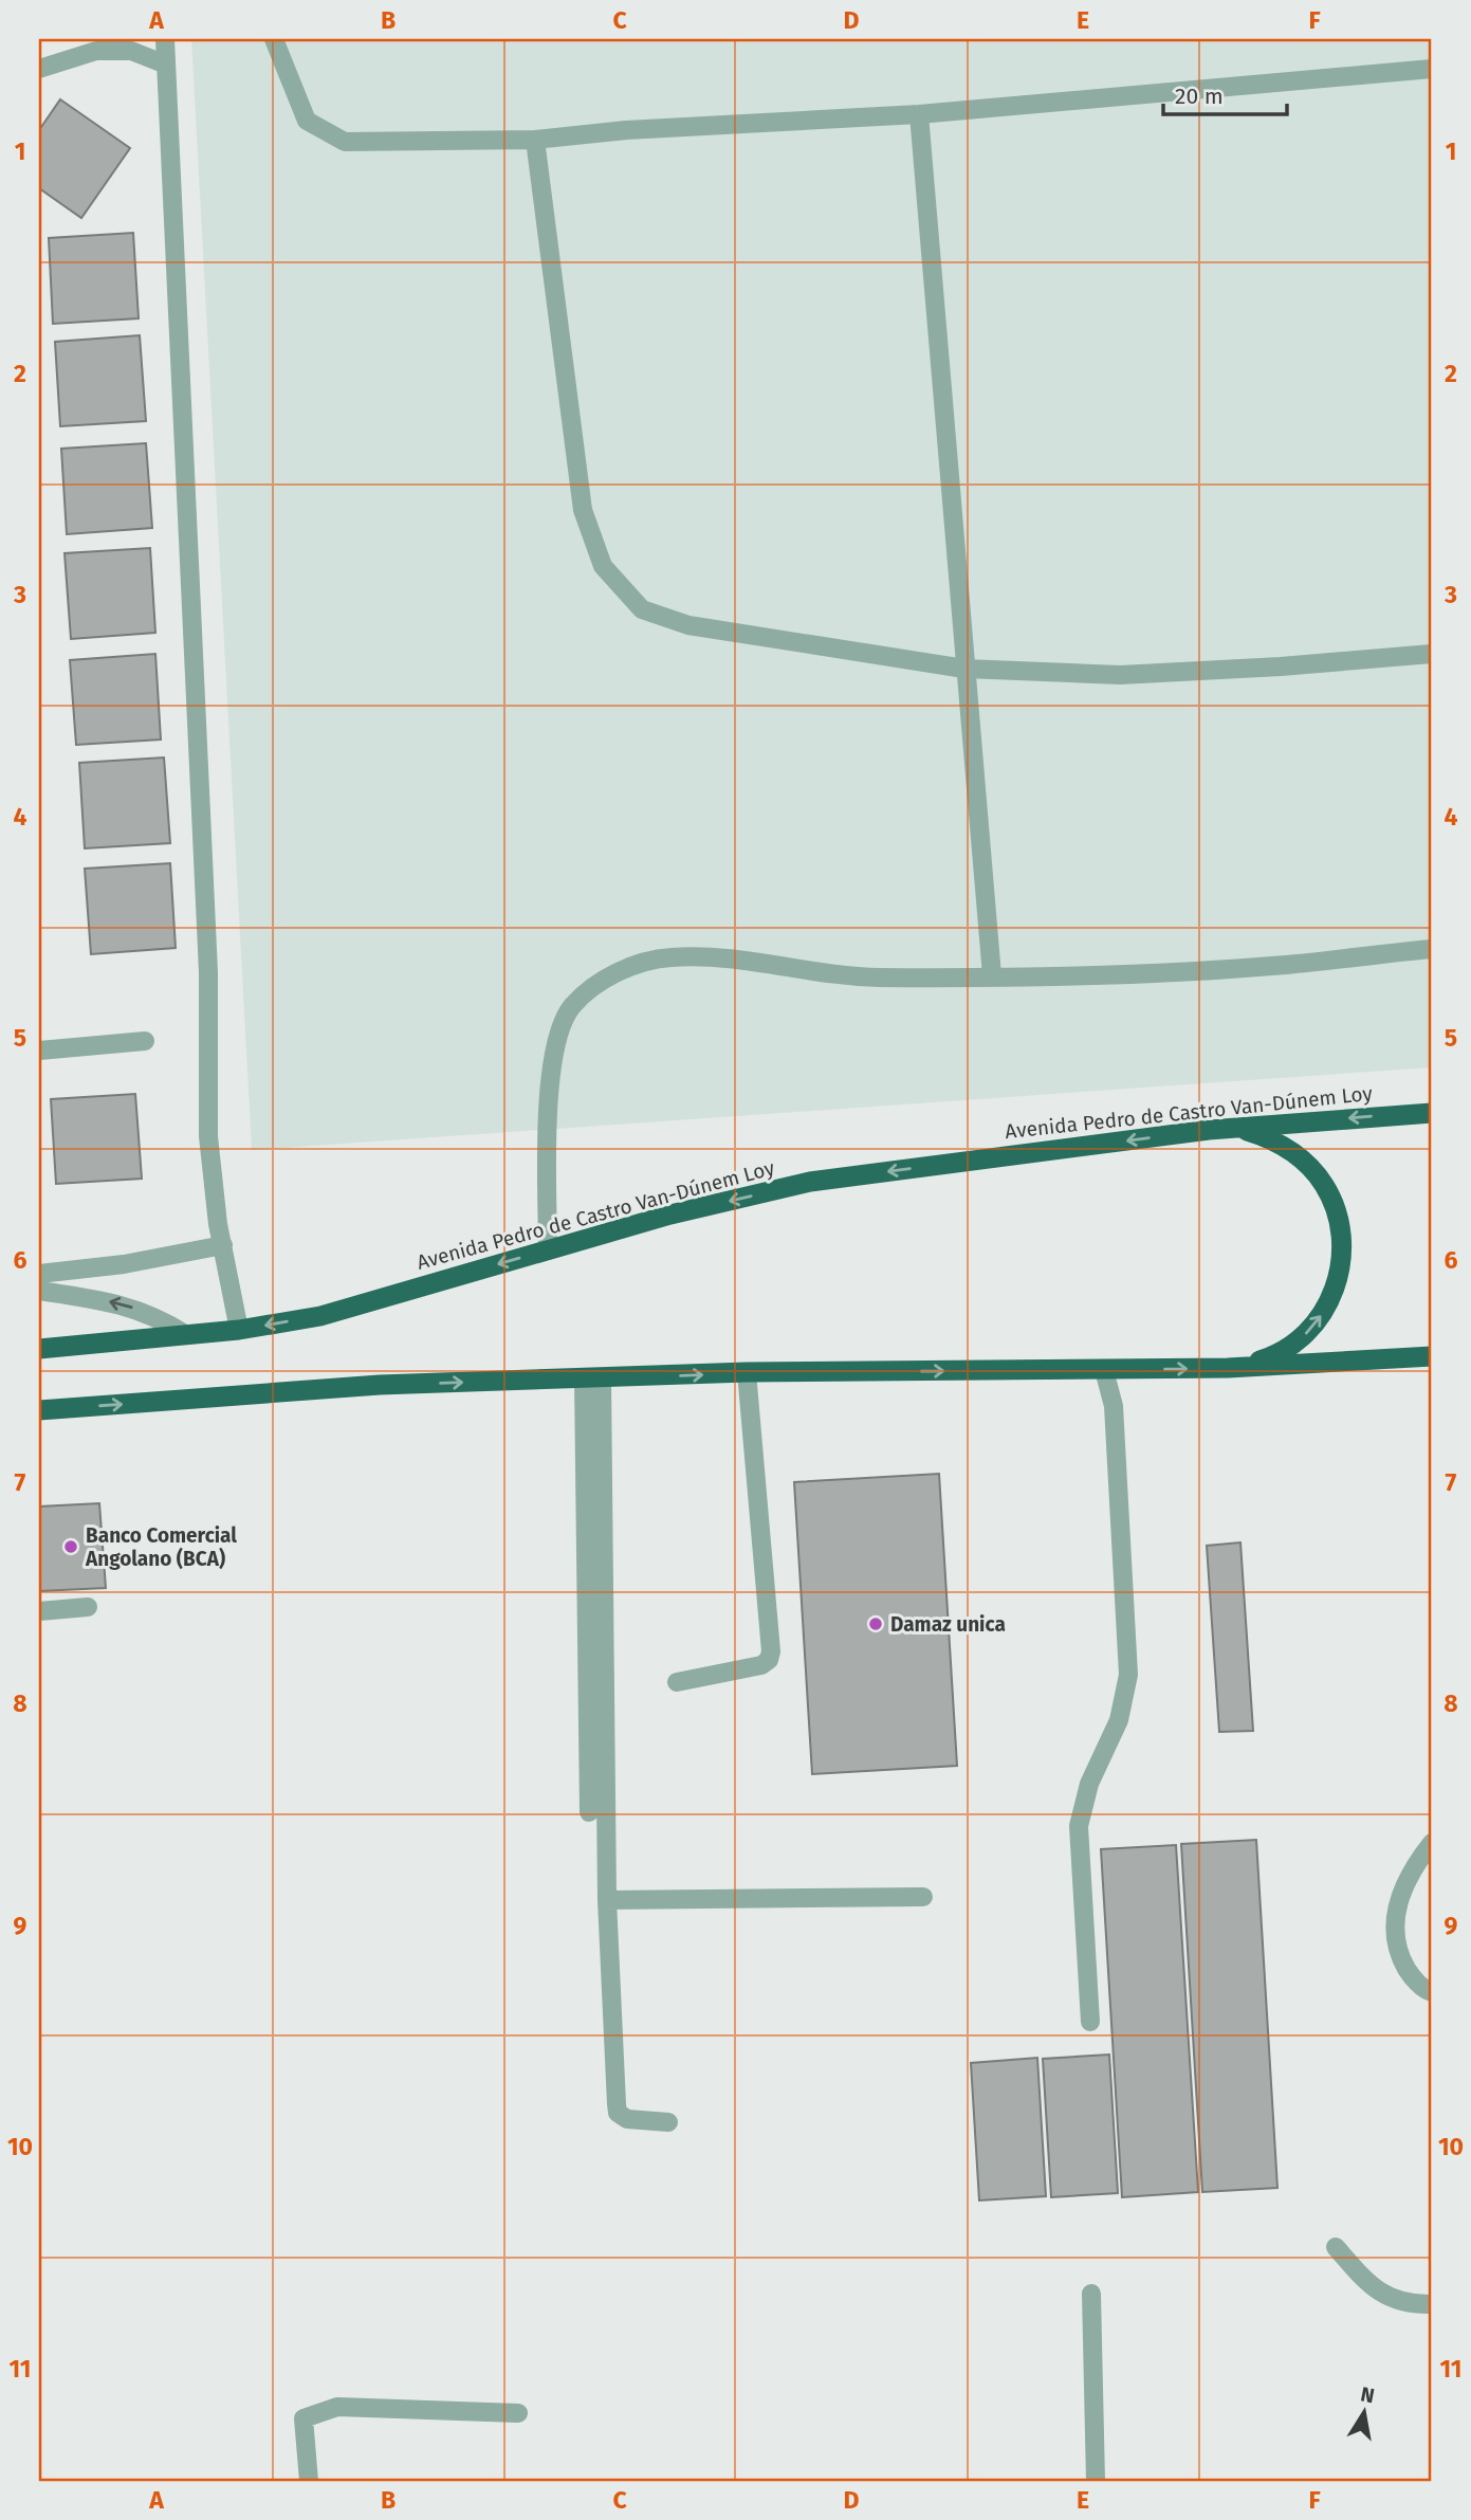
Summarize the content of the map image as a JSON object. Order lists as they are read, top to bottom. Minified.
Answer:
{"streets":{"highway":["Avenida Pedro de Castro Van-Dúnem Loy"]},"places":["Banco Comercial Angolano (BCA)","Damaz unica"],"scale_bar":"20 m","north":"top","grid":{"columns":["A","B","C","D","E","F"],"rows":["1","2","3","4","5","6","7","8","9","10","11"]}}
